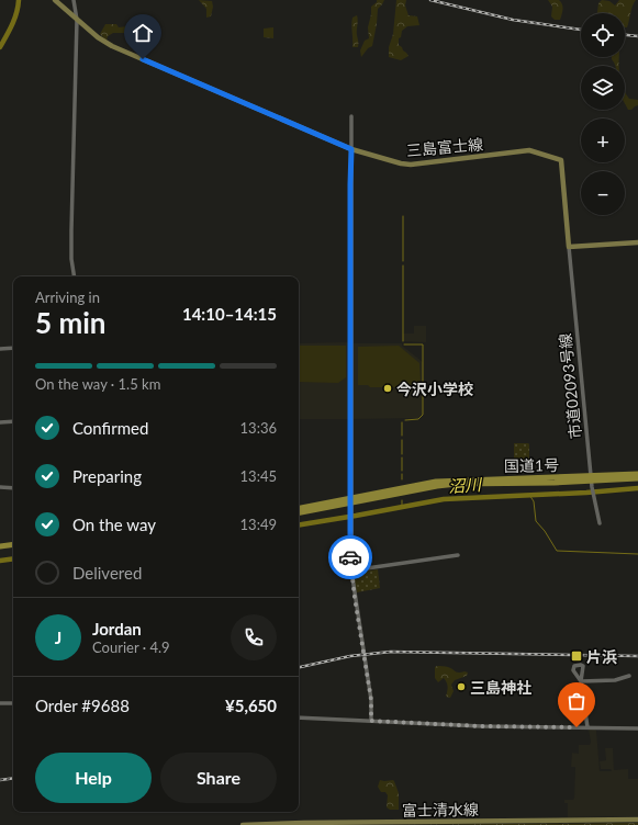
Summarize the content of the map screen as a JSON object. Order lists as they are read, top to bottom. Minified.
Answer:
{"streets":{"highway":["国道1号"],"main road":["三島富士線","富士清水線"],"street":["市道02093号線"]},"crossings":[["三島富士線","市道02093号線"],["市道02093号線","国道1号"]],"water":["沼川"],"places":{"other":["今沢小学校","三島神社"],"transit":["片浜"]},"page":{"map_buttons":["+","−"],"heading":["5 min","Arriving in","14:10–14:15"],"panel":["Jordan","Courier · 4.9","Order #9688","¥5,650"],"bar":"On the way · 1.5 km","list":[["Confirmed","13:36"],["Preparing","13:45"],["On the way","13:49"],"Delivered"],"round":"J","buttons":["Help","Share"]}}
